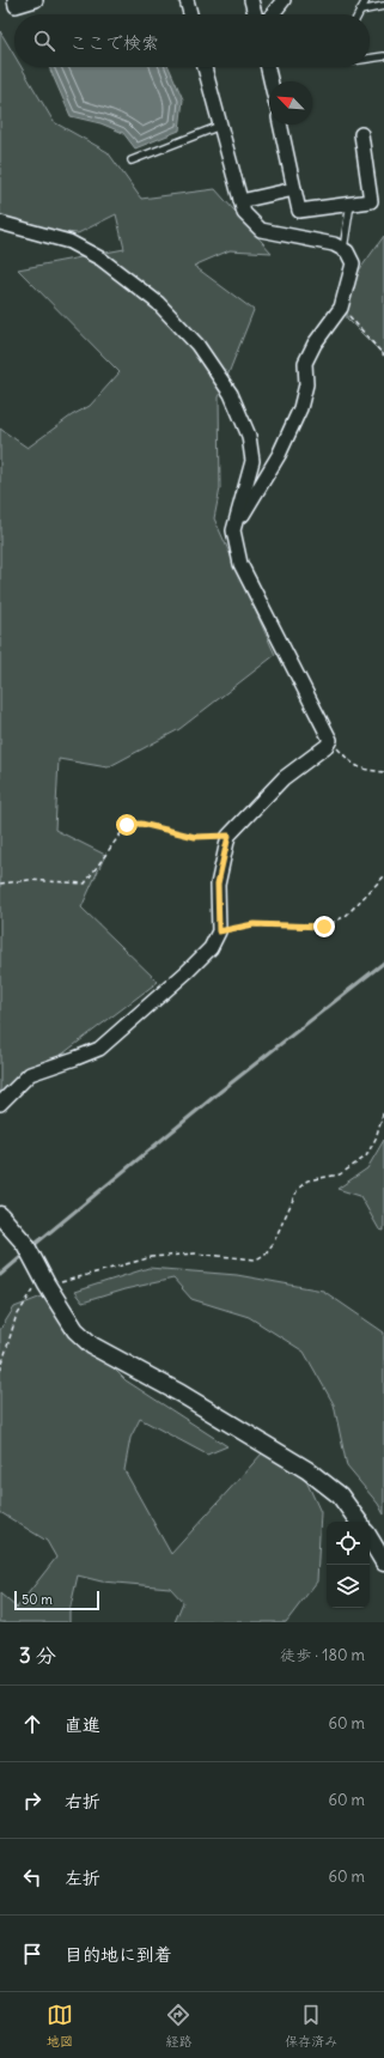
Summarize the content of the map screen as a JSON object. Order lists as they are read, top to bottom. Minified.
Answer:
{"scale_bar":"50 m","north":"top left","page":{"search":"ここで検索","scale":"50 m","heading":["3 分","徒歩 · 180 m"],"list":[["直進","60 m"],["右折","60 m"],["左折","60 m"],"目的地に到着"],"nav":["地図","経路","保存済み"]}}
